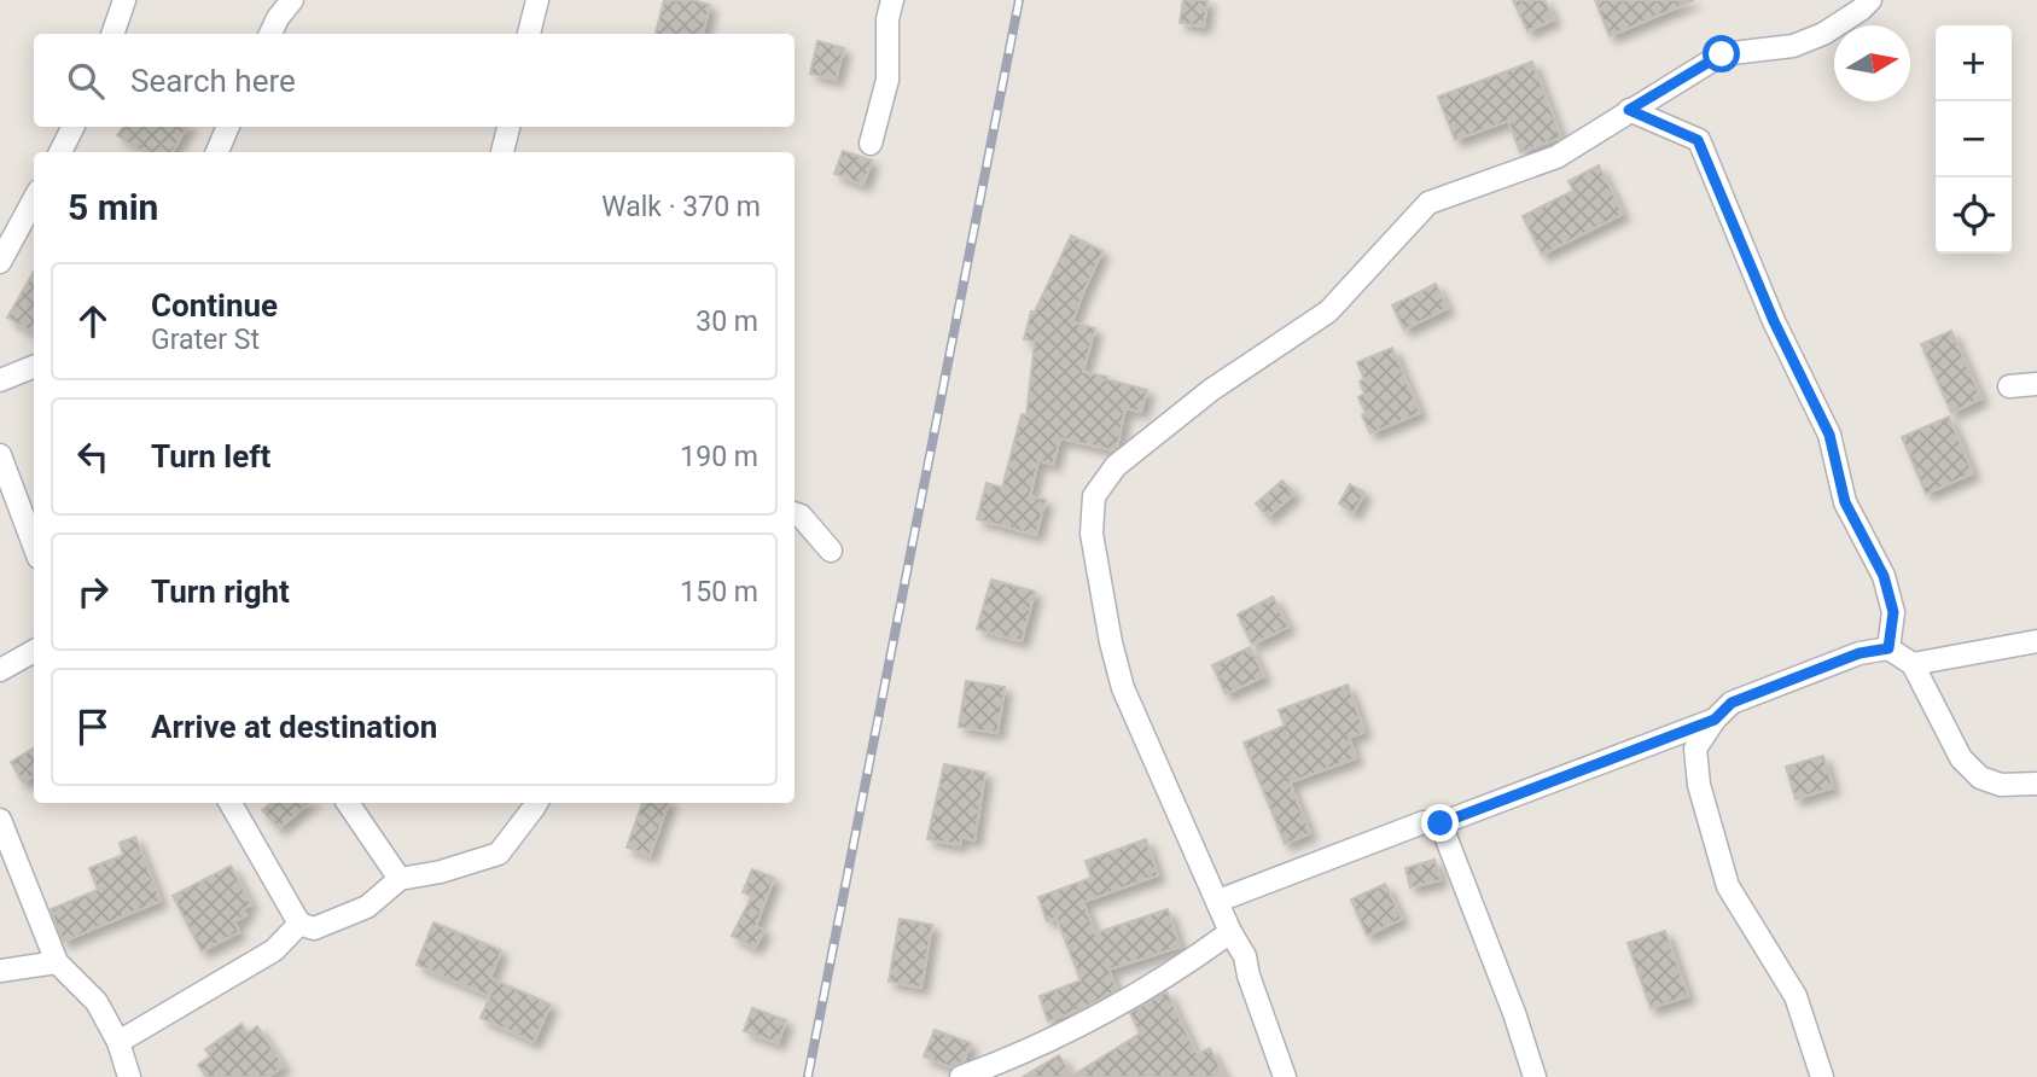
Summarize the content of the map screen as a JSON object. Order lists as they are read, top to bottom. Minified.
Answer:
{"north":"right","page":{"map_buttons":["+","−"],"search":"Search here","heading":["5 min","Walk · 370 m"],"list":[["Continue","Grater St","30 m"],["Turn left","190 m"],["Turn right","150 m"],"Arrive at destination"]}}
